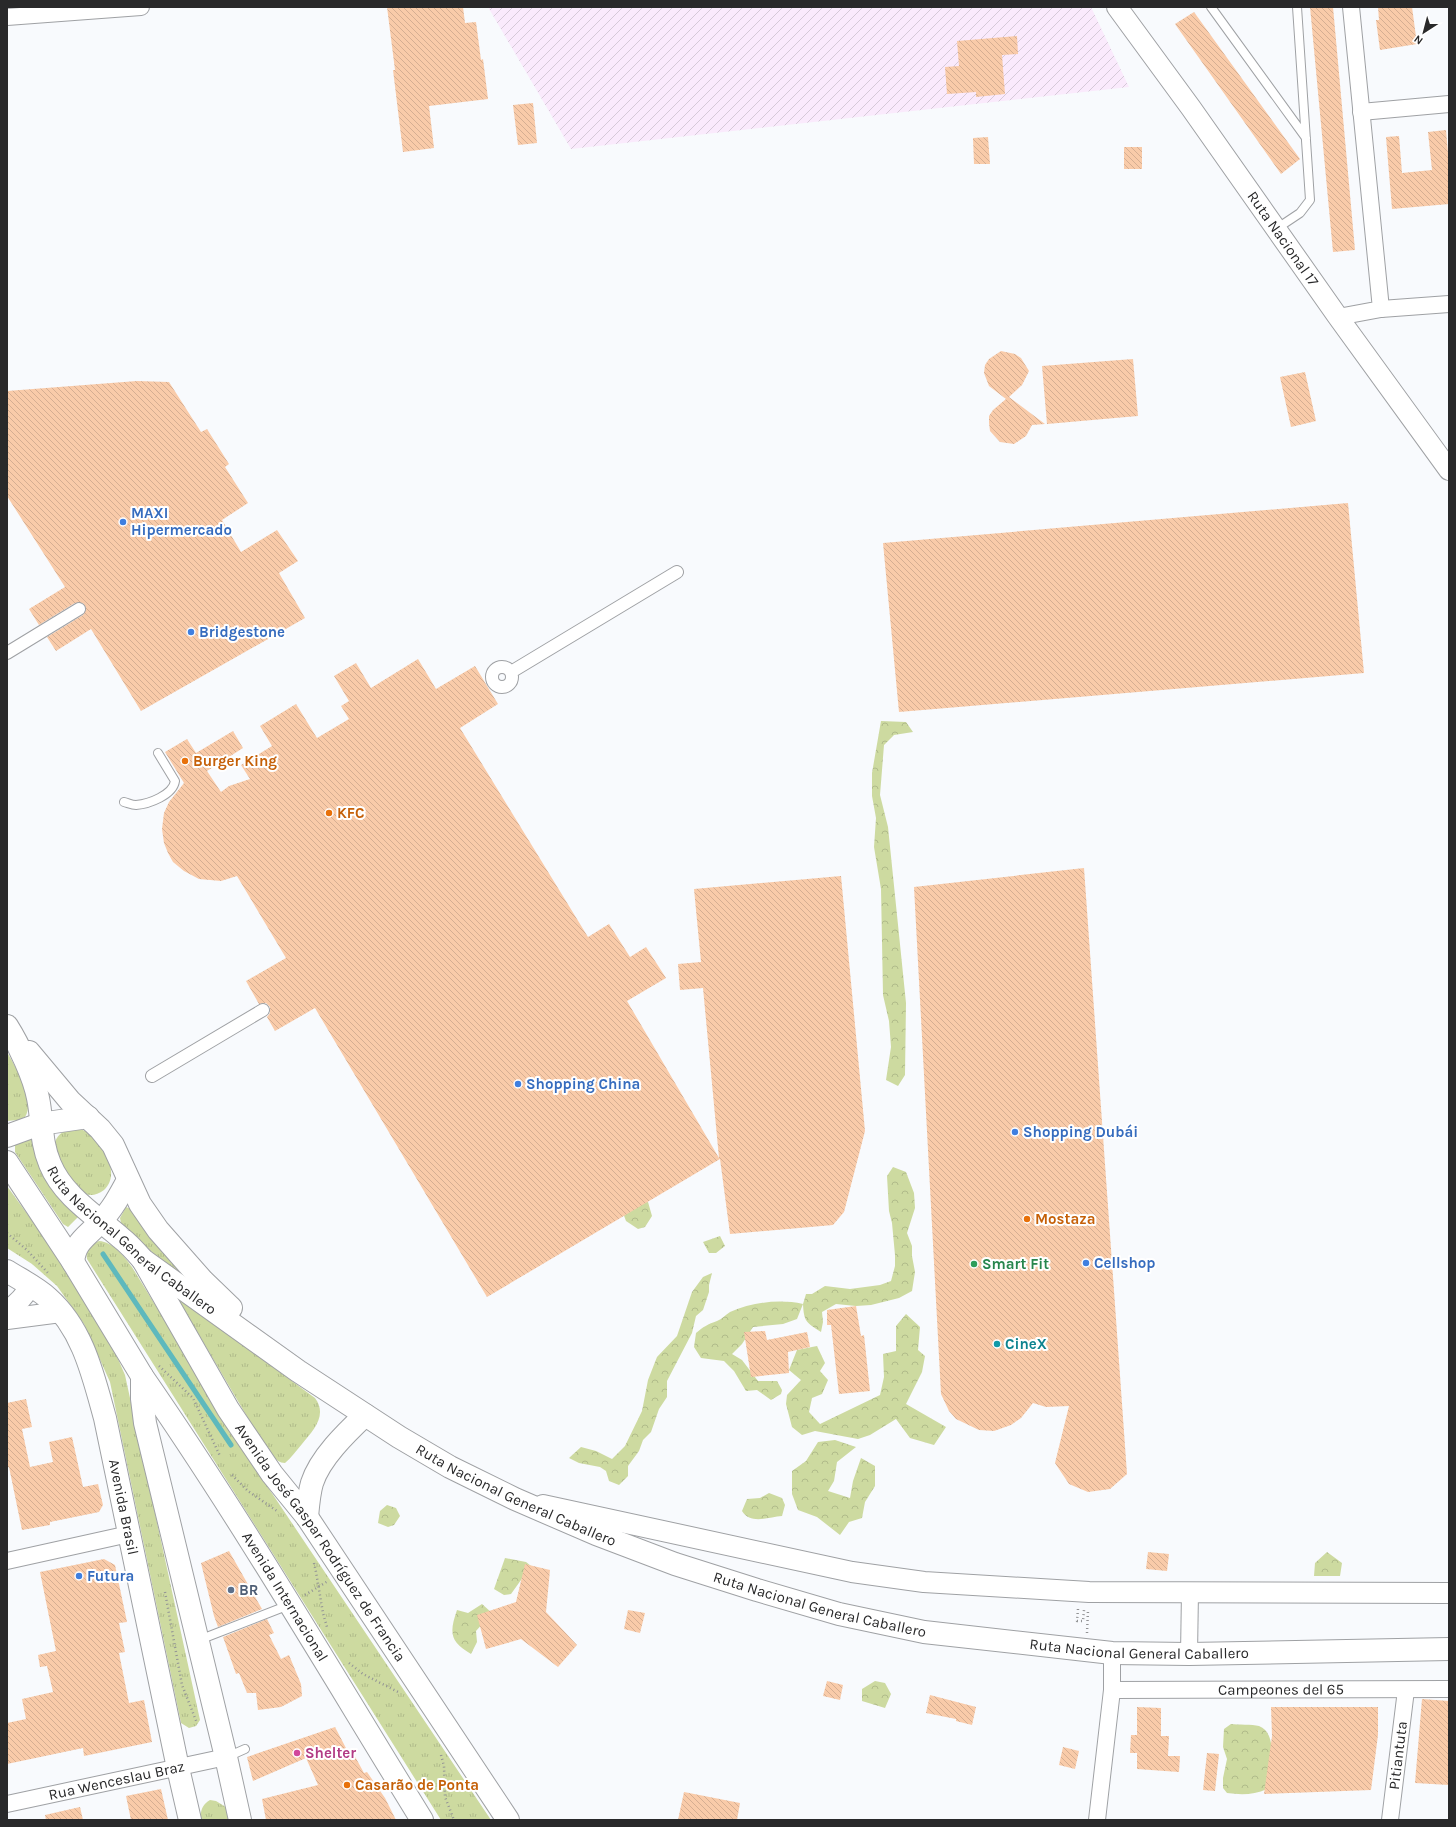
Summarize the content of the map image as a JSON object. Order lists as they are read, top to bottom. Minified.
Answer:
{"streets":{"main road":["Ruta Nacional General Caballero","Avenida Brasil","Avenida José Gaspar Rodríguez de Francia","Avenida Internacional"],"street":["Ruta Nacional 17","Campeones del 65","Pitiantuta","Rua Wenceslau Braz"]},"crossings":[["Ruta Nacional General Caballero","Avenida José Gaspar Rodríguez de Francia"],["Avenida Brasil","Rua Wenceslau Braz"],["Campeones del 65","Pitiantuta"]],"places":["MAXI Hipermercado","Bridgestone","Burger King","KFC","Shopping China","Shopping Dubái","Mostaza","Cellshop","Smart Fit","CineX","Futura","BR","Shelter","Casarão de Ponta"],"north":"bottom left"}
